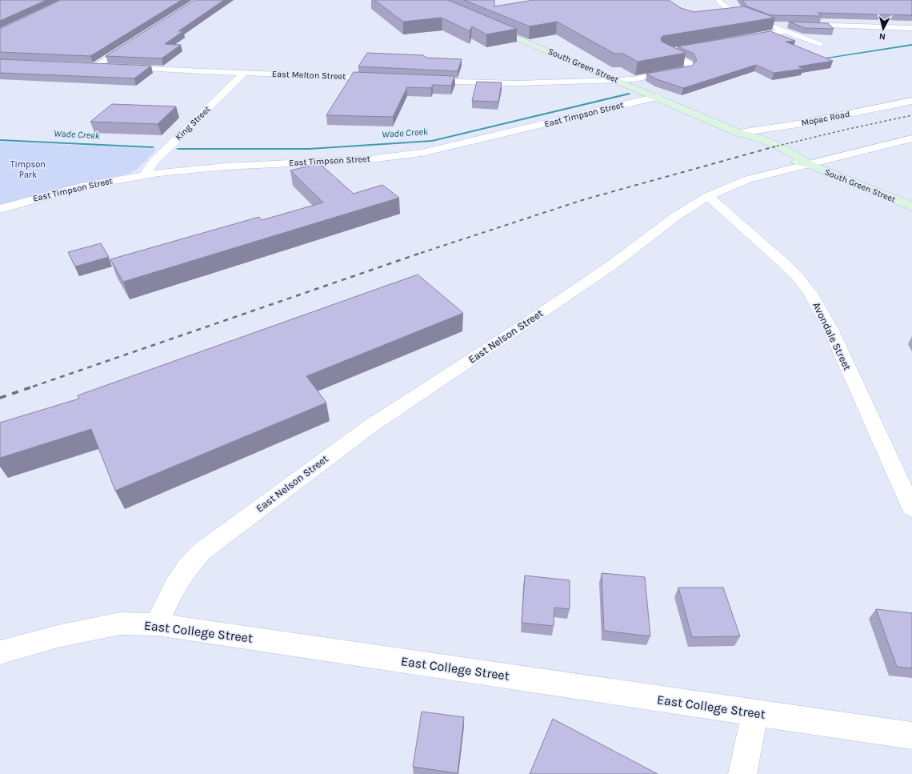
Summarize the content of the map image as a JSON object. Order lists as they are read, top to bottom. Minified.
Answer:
{"streets":{"street":["South Green Street","East Melton Street","East Timpson Street","Mopac Road","King Street","East Nelson Street","Avondale Street","East College Street"]},"crossings":[["South Green Street","East Timpson Street"],["South Green Street","Mopac Road"],["South Green Street","East Nelson Street"],["East Melton Street","King Street"],["East Timpson Street","King Street"],["East Nelson Street","Avondale Street"],["East Nelson Street","East College Street"]],"water":["Wade Creek"],"parks":["Timpson Park"],"north":"bottom"}
